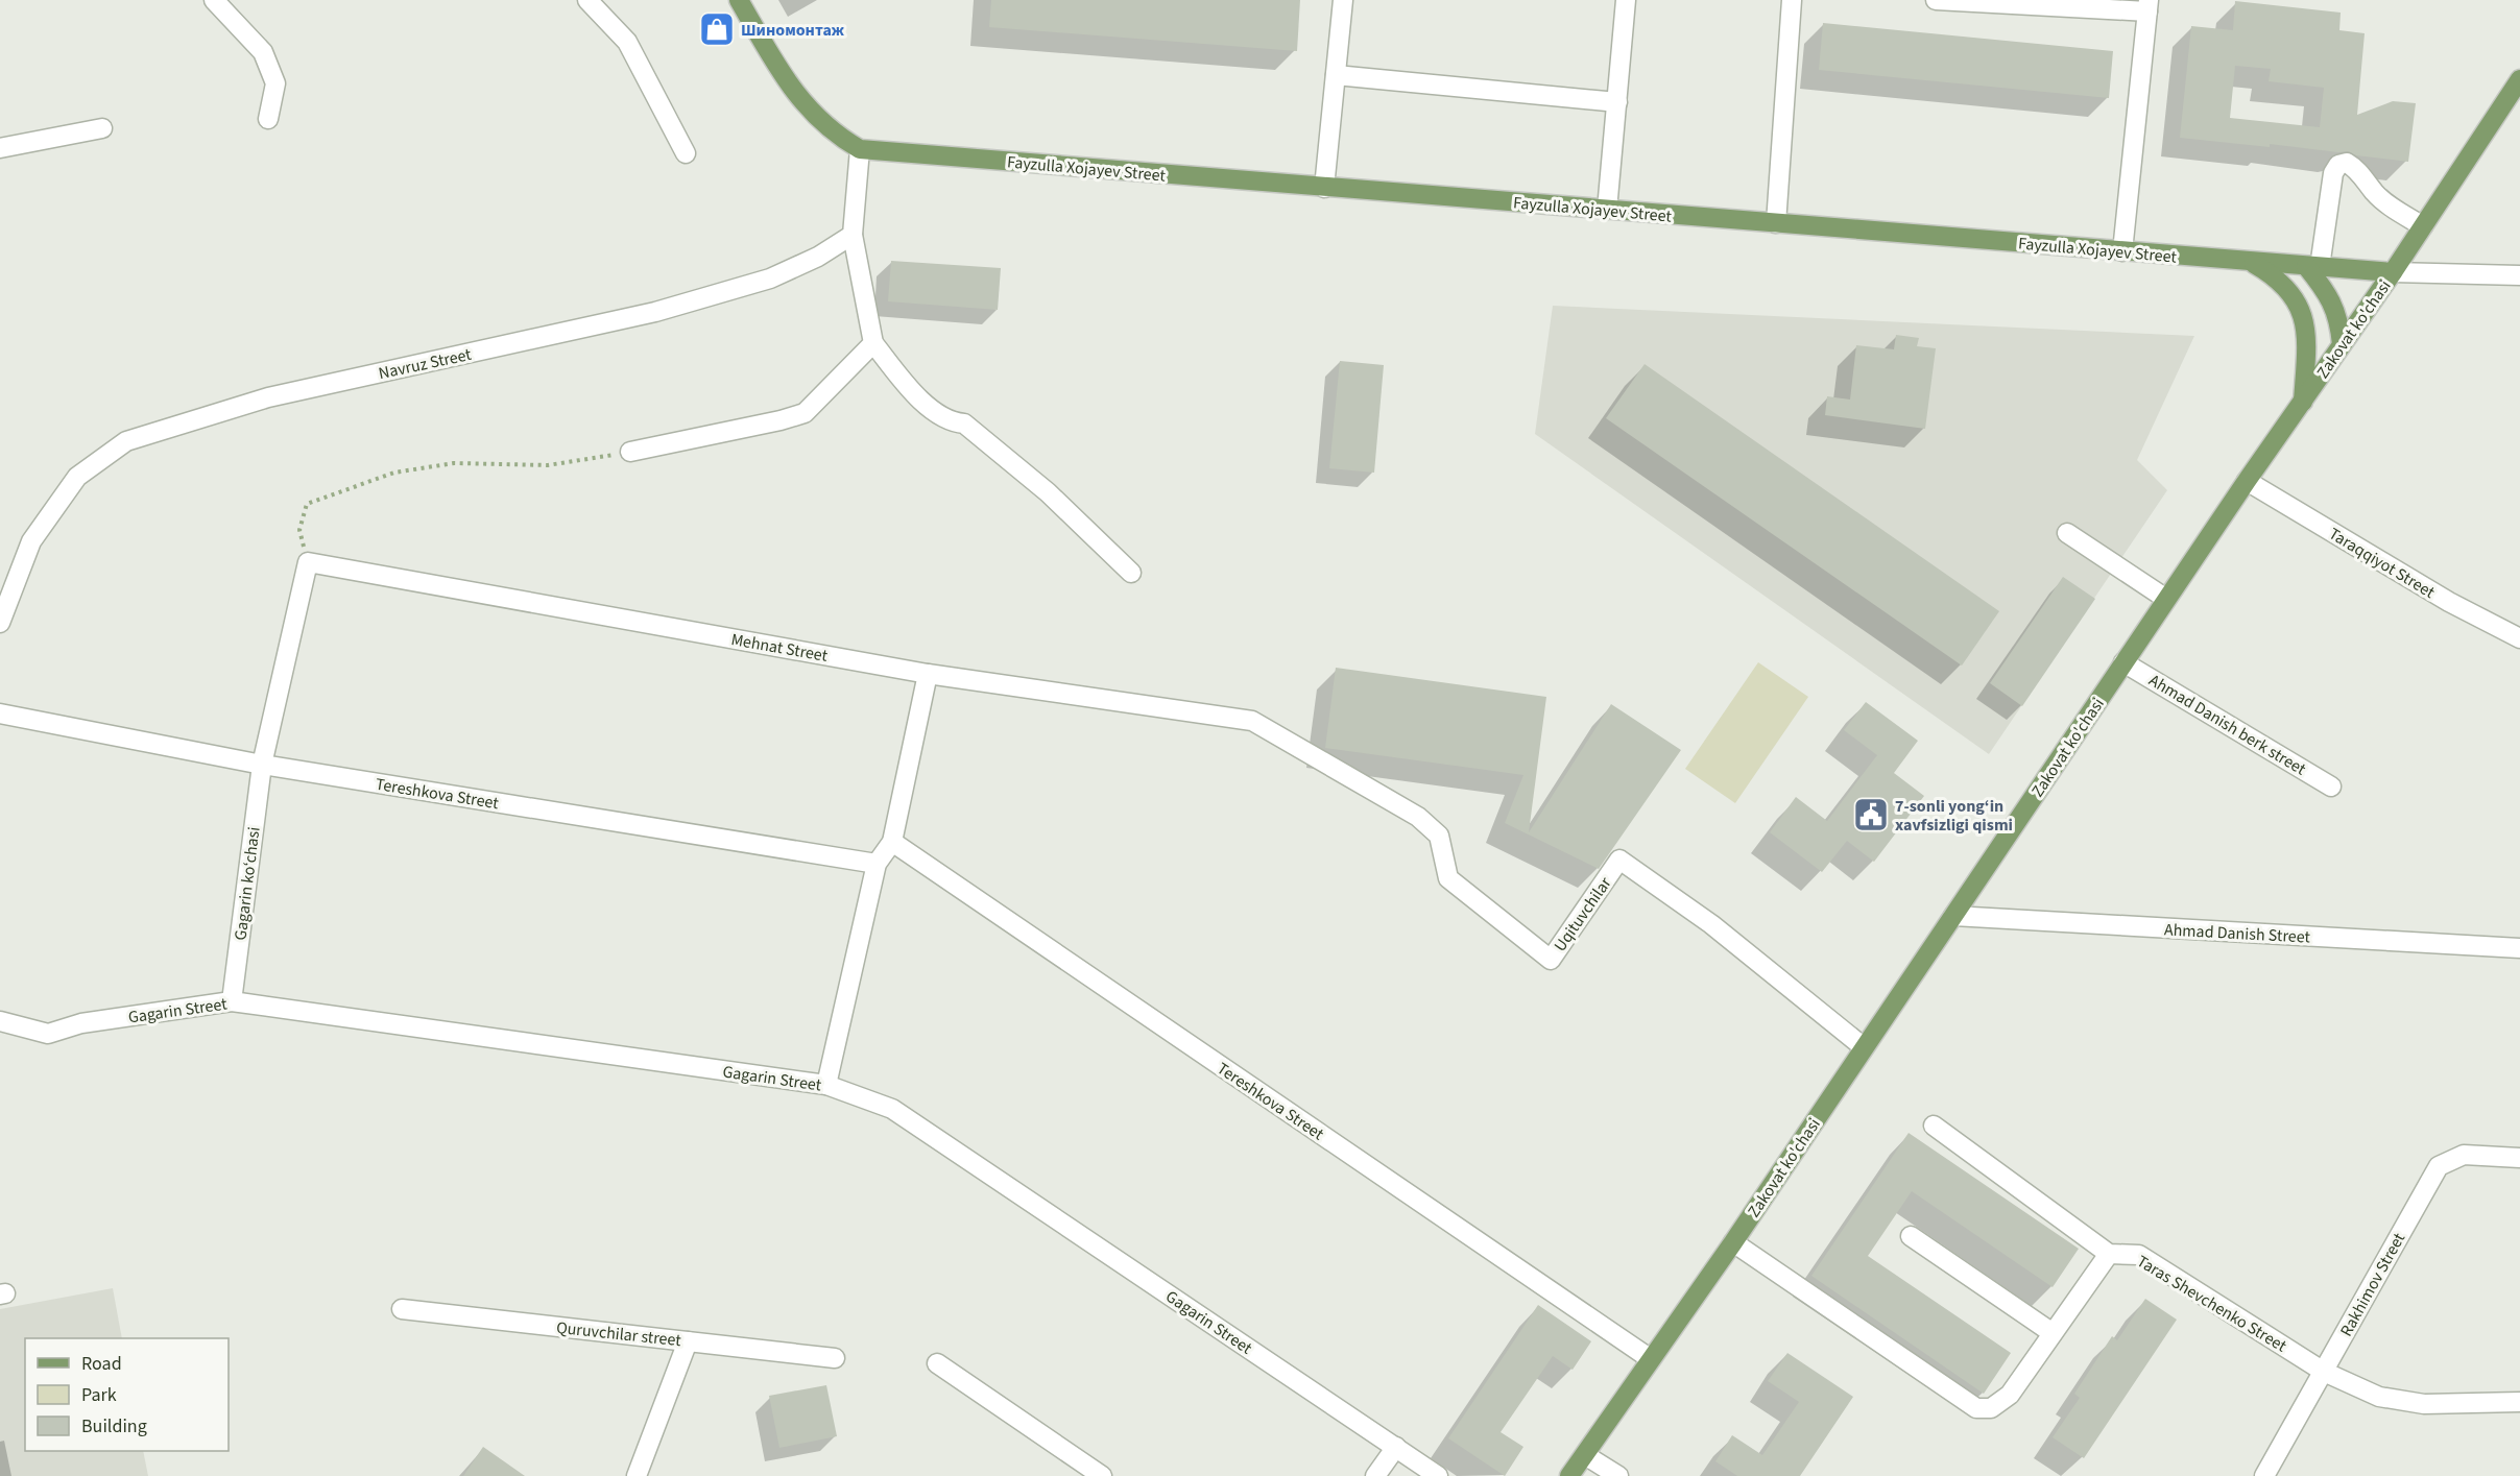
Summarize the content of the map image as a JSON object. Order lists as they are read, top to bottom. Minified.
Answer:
{"streets":{"main road":["Fayzulla Xojayev Street","Zakovat ko'chasi"],"street":["Navruz Street","Taraqqiyot Street","Mehnat Street","Ahmad Danish berk street","Tereshkova Street","Gagarin ko‘chasi","Uqituvchilar","Ahmad Danish Street","Gagarin Street","Rakhimov Street","Taras Shevchenko Street","Quruvchilar street"]},"crossings":[["Fayzulla Xojayev Street","Zakovat ko'chasi"],["Zakovat ko'chasi","Taraqqiyot Street"],["Zakovat ko'chasi","Ahmad Danish berk street"],["Zakovat ko'chasi","Tereshkova Street"],["Zakovat ko'chasi","Uqituvchilar"],["Zakovat ko'chasi","Ahmad Danish Street"],["Mehnat Street","Gagarin ko‘chasi"],["Mehnat Street","Uqituvchilar"],["Tereshkova Street","Gagarin ko‘chasi"],["Gagarin ko‘chasi","Gagarin Street"],["Rakhimov Street","Taras Shevchenko Street"]],"places":{"shop":["Шиномонтаж"],"public building":["7-sonli yong‘in xavfsizligi qismi"]},"legend":["Road","Park","Building"]}
